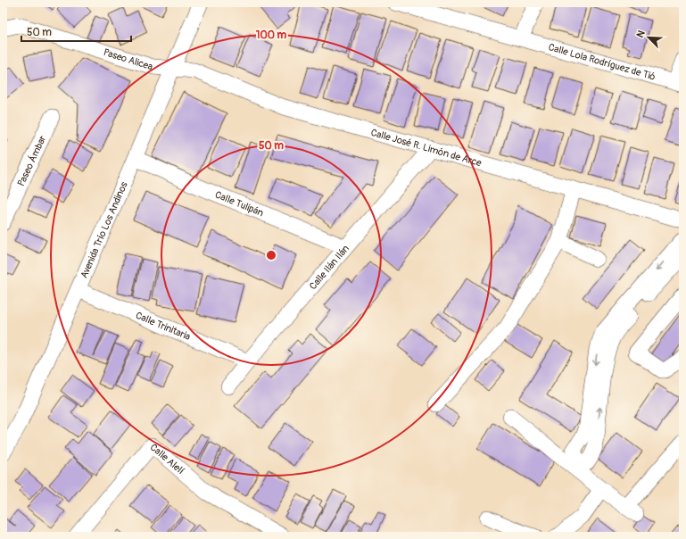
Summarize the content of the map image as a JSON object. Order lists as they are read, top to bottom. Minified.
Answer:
{"streets":{"street":["Paseo Alicea","Calle Lola Rodríguez de Tió","Calle José R. Limón de Arce","Paseo Ámbar","Calle Tulipán","Avenida Trío Los Andinos","Calle Ilán Ilán","Calle Trinitaria","Calle Alelí"]},"crossings":[["Paseo Alicea","Calle José R. Limón de Arce"],["Paseo Alicea","Avenida Trío Los Andinos"],["Calle José R. Limón de Arce","Avenida Trío Los Andinos"],["Calle José R. Limón de Arce","Calle Ilán Ilán"],["Calle Tulipán","Avenida Trío Los Andinos"],["Calle Tulipán","Calle Ilán Ilán"],["Avenida Trío Los Andinos","Calle Trinitaria"],["Calle Ilán Ilán","Calle Trinitaria"]],"scale_bar":"50 m","north":"top left","rings":["100 m","50 m"]}
